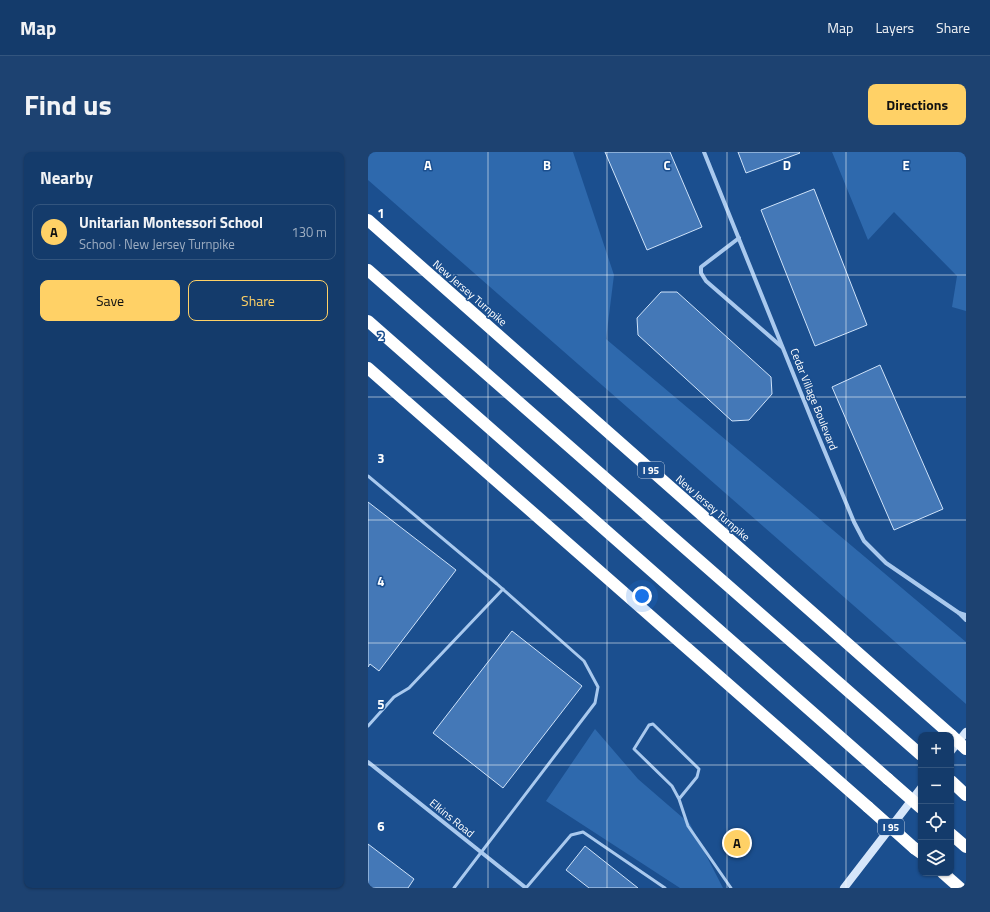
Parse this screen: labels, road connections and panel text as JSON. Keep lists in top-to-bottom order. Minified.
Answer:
{"streets":{"highway":["New Jersey Turnpike","I 95"],"street":["Cedar Village Boulevard","Elkins Road"]},"page":{"header":"Map","nav":["Map","Layers","Share"],"title":"Find us","buttons":["Directions",["Save","Share"]],"heading":"Nearby","list":[{"mark":"A","name":"Unitarian Montessori School","note":"School · New Jersey Turnpike","value":"130 m"}],"map_buttons":["+","−"],"pins":"A"},"grid":{"columns":["A","B","C","D","E"],"rows":["1","2","3","4","5","6"]}}
